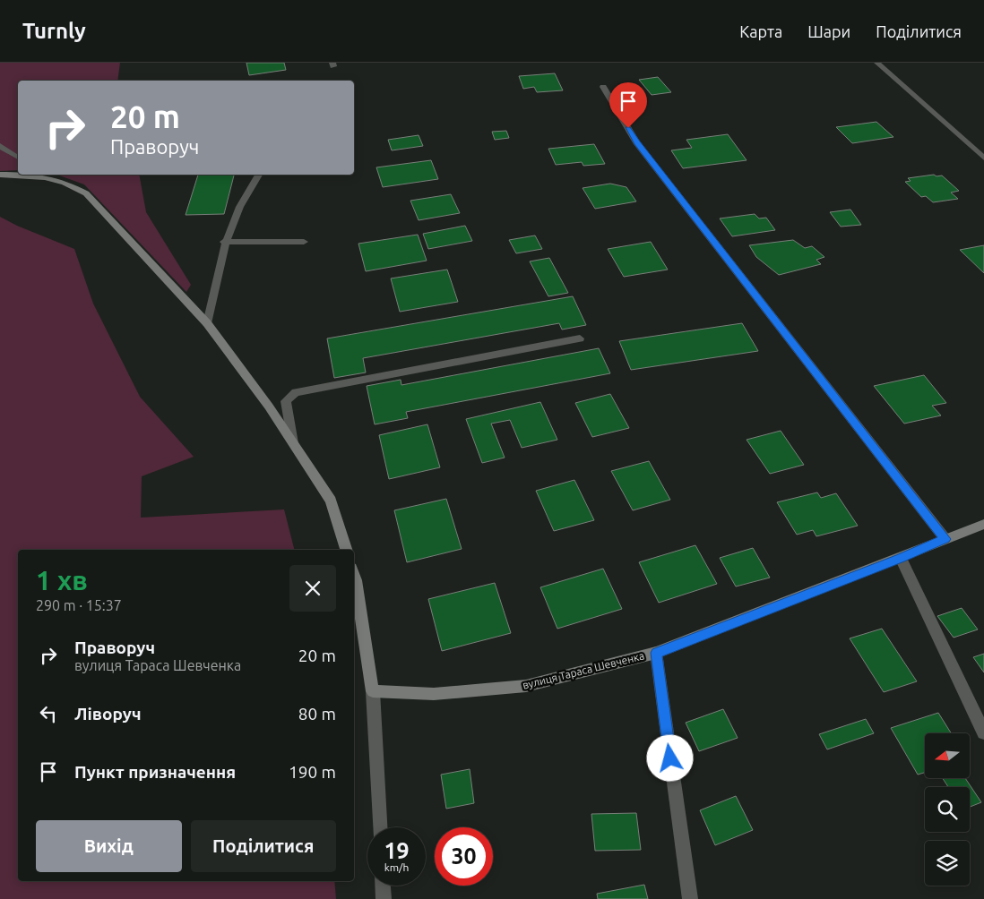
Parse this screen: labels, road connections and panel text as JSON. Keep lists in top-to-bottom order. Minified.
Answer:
{"streets":{"street":["вулиця Тараса Шевченка"]},"north":"left","page":{"header":"Turnly","nav":["Карта","Шари","Поділитися"],"turn":["20 m","Праворуч"],"heading":["1 хв","290 m · 15:37"],"list":[{"name":"Праворуч","note":"вулиця Тараса Шевченка","value":"20 m"},{"name":"Ліворуч","value":"80 m"},{"name":"Пункт призначення","value":"190 m"}],"buttons":["Вихід","Поділитися"],"speed":"19 km/h","limit":"30"}}
